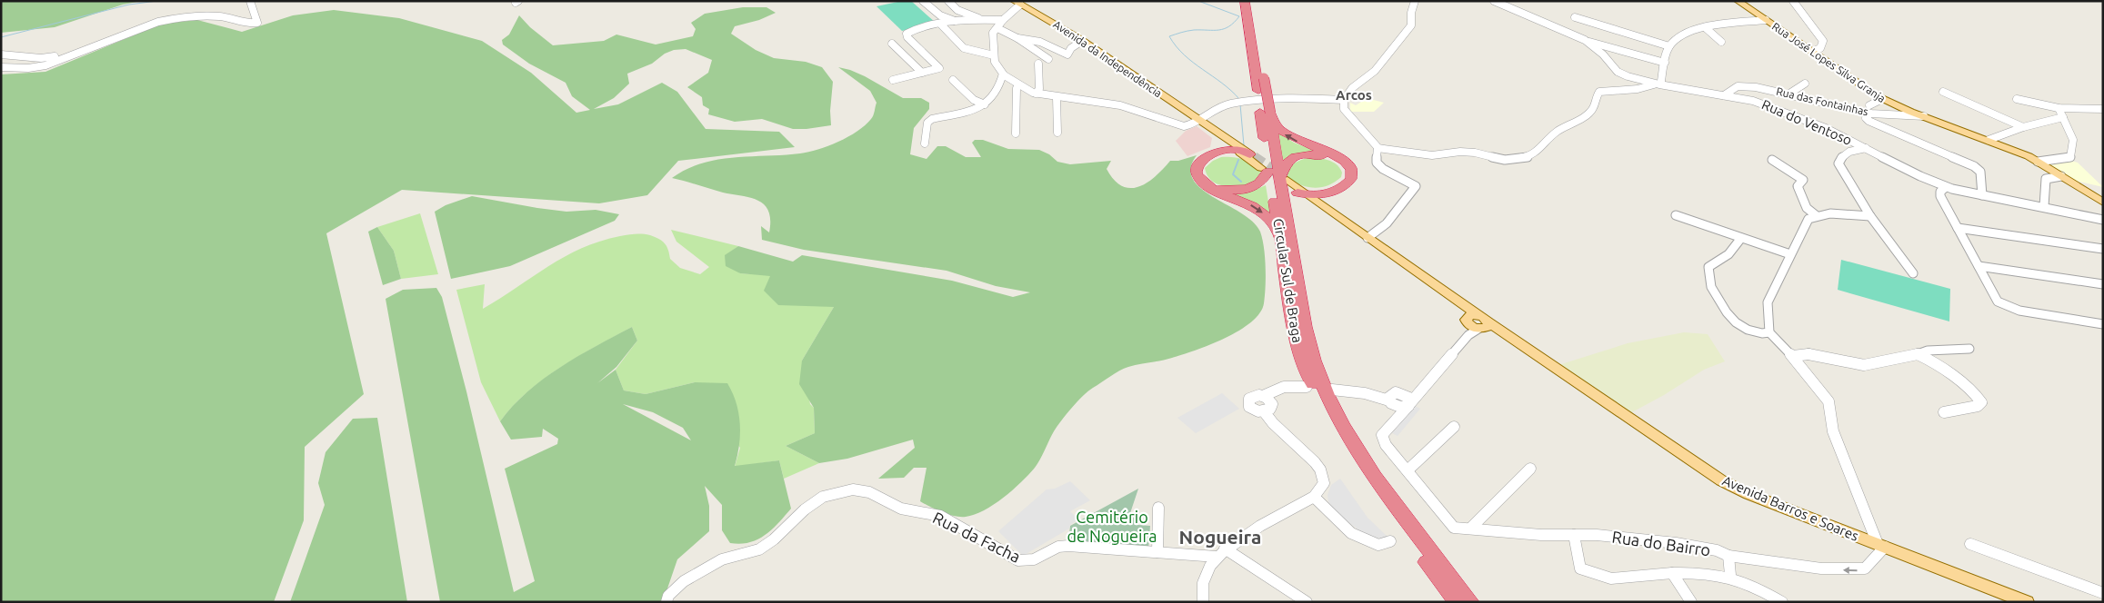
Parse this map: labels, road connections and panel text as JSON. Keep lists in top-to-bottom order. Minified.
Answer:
{"streets":{"highway":["Circular Sul de Braga"],"main road":["Avenida da Independência","Rua José Lopes Silva Granja","Avenida Barros e Soares"],"street":["Rua das Fontainhas","Rua do Ventoso","Rua da Facha","Rua do Bairro"]},"crossings":[["Avenida da Independência","Circular Sul de Braga"],["Rua José Lopes Silva Granja","Rua das Fontainhas"],["Rua das Fontainhas","Rua do Ventoso"],["Avenida Barros e Soares","Rua do Bairro"]],"districts":["Arcos","Nogueira"],"parks":["Cemitério de Nogueira"]}
